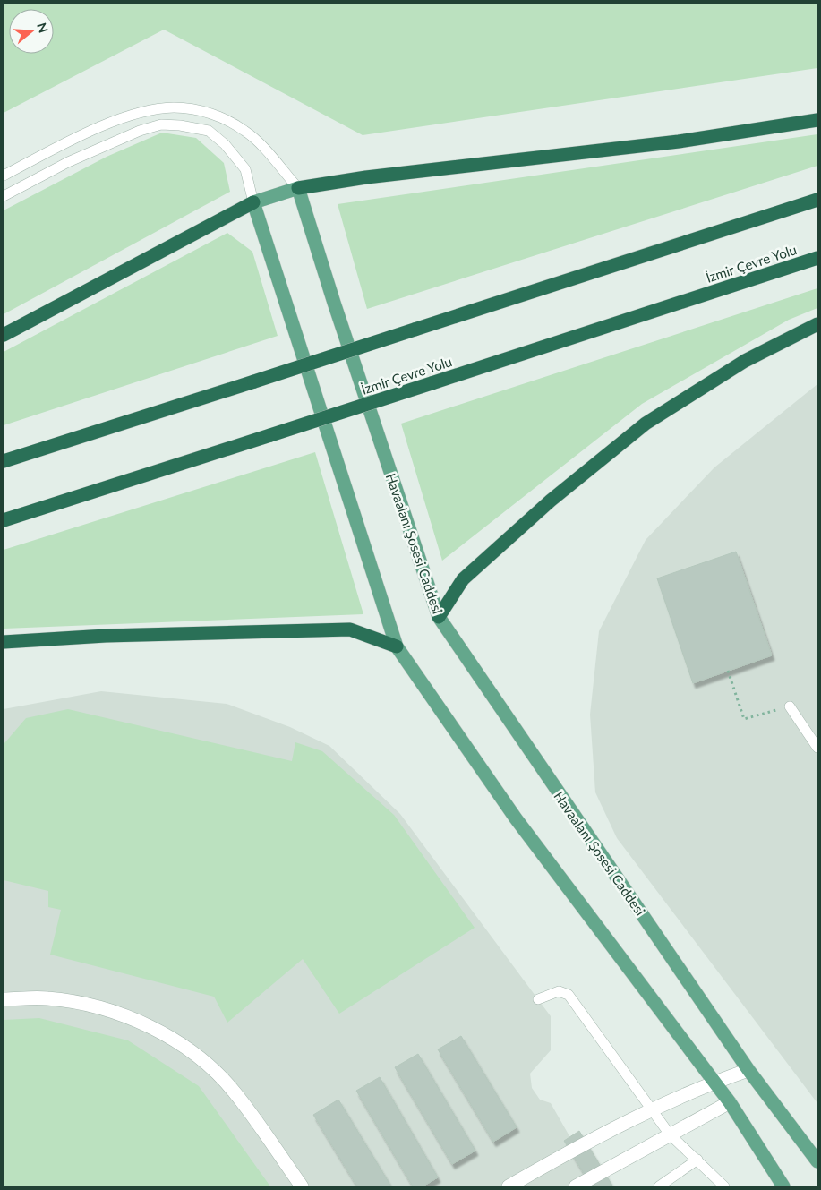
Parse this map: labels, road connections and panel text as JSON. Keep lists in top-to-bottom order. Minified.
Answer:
{"streets":{"highway":["İzmir Çevre Yolu"],"main road":["Havaalanı Şosesi Caddesi"]},"north":"right"}
